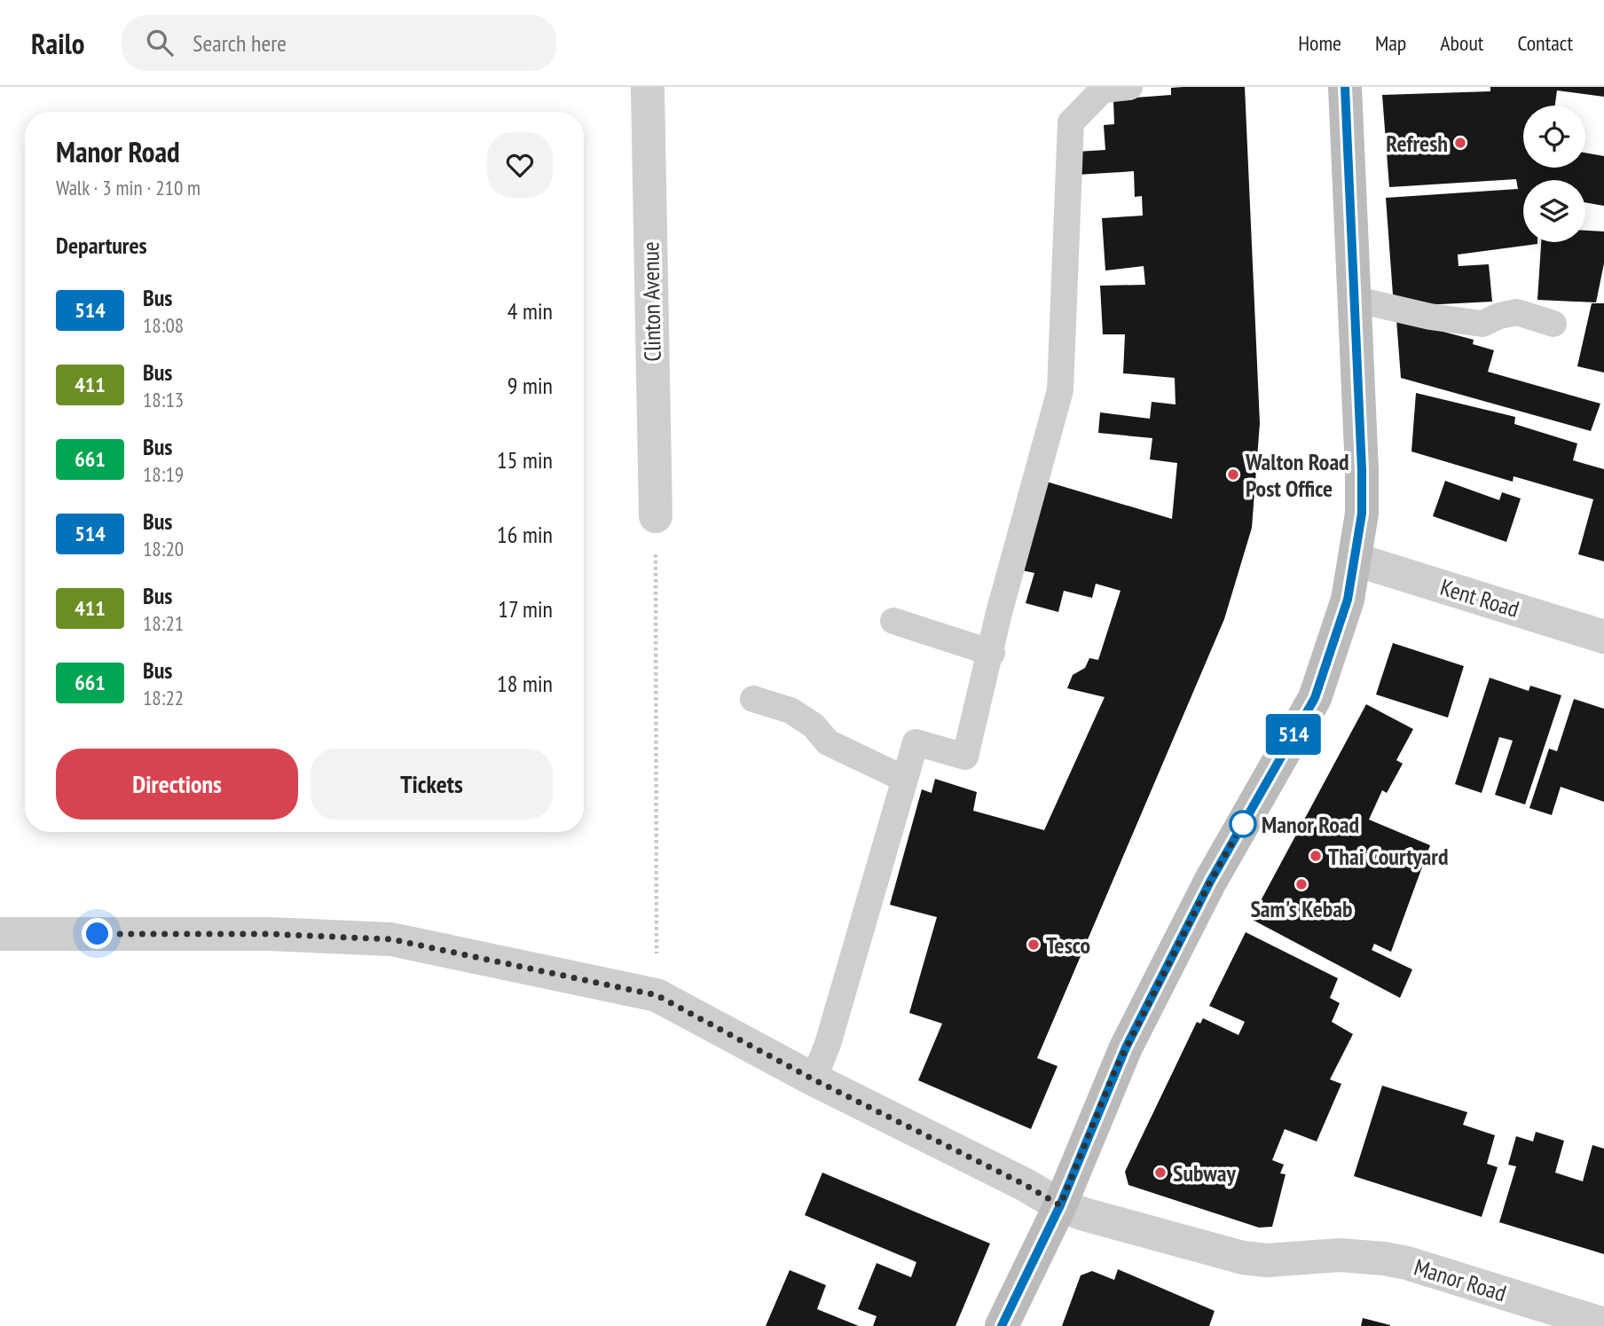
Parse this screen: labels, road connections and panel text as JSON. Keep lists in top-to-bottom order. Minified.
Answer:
{"streets":{"street":["Clinton Avenue","Kent Road","Manor Road"]},"places":["Refresh","Walton Road Post Office","Manor Road","Thai Courtyard","Sam's Kebab","Tesco","Subway"],"lines":["bus line 514"],"page":{"header":"Railo","search":"Search here","nav":["Home","Map","About","Contact"],"on_map":"514","heading":[["Manor Road","Walk · 3 min · 210 m"],"Departures"],"list":[{"mark":"514","name":"Bus","note":"18:08","value":"4 min"},{"mark":"411","name":"Bus","note":"18:13","value":"9 min"},{"mark":"661","name":"Bus","note":"18:19","value":"15 min"},{"mark":"514","name":"Bus","note":"18:20","value":"16 min"},{"mark":"411","name":"Bus","note":"18:21","value":"17 min"},{"mark":"661","name":"Bus","note":"18:22","value":"18 min"}],"buttons":["Directions","Tickets"]}}
